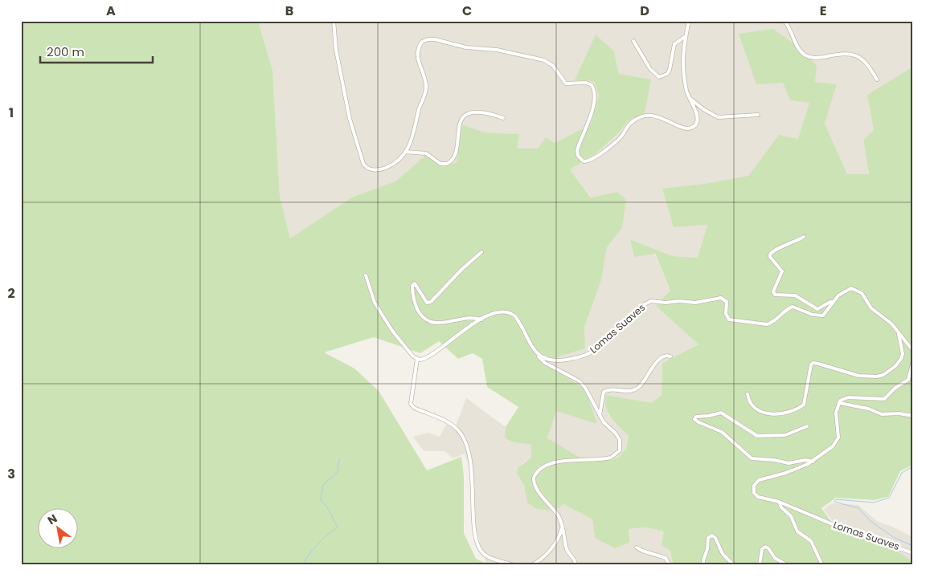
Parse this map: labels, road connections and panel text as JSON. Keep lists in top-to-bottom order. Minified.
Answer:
{"streets":{"street":["Lomas Suaves"]},"scale_bar":"200 m","north":"top left","grid":{"columns":["A","B","C","D","E"],"rows":["1","2","3"]}}
